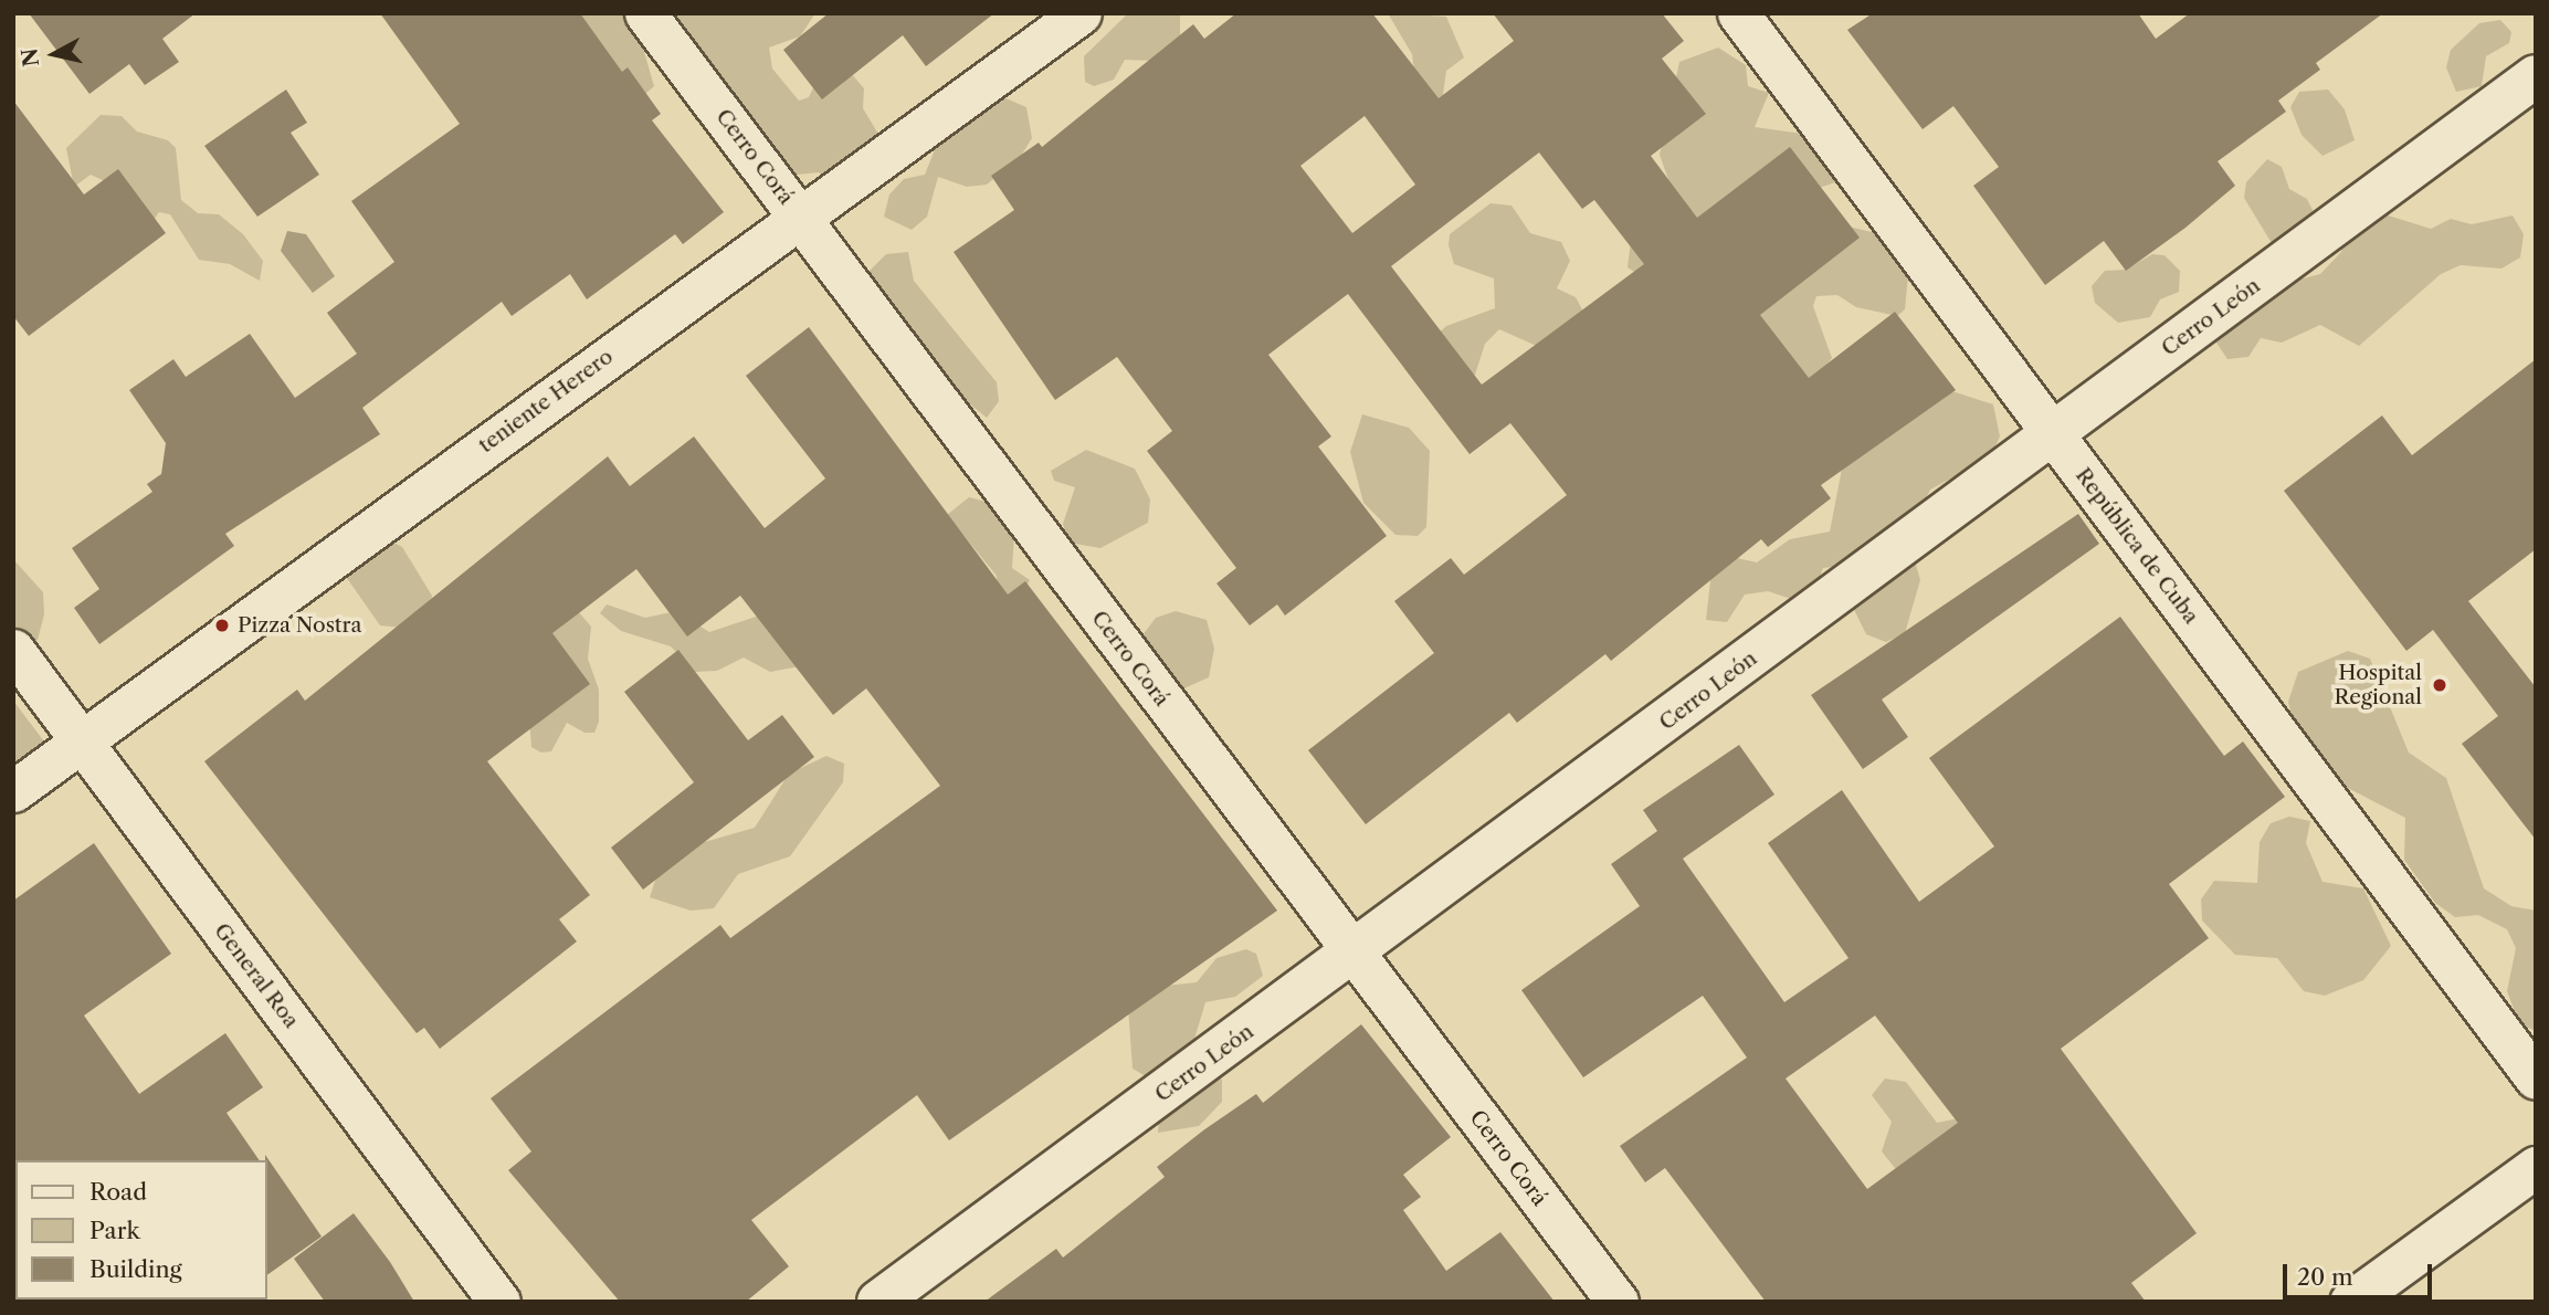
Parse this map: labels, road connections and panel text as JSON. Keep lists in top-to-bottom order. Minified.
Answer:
{"streets":{"street":["Cerro Corá","Cerro León","teniente Herero","República de Cuba","General Roa"]},"crossings":[["Cerro Corá","Cerro León"],["Cerro Corá","teniente Herero"],["Cerro León","República de Cuba"],["teniente Herero","General Roa"]],"places":["Pizza Nostra","Hospital Regional"],"legend":["Road","Park","Building"],"scale_bar":"20 m","north":"left"}
